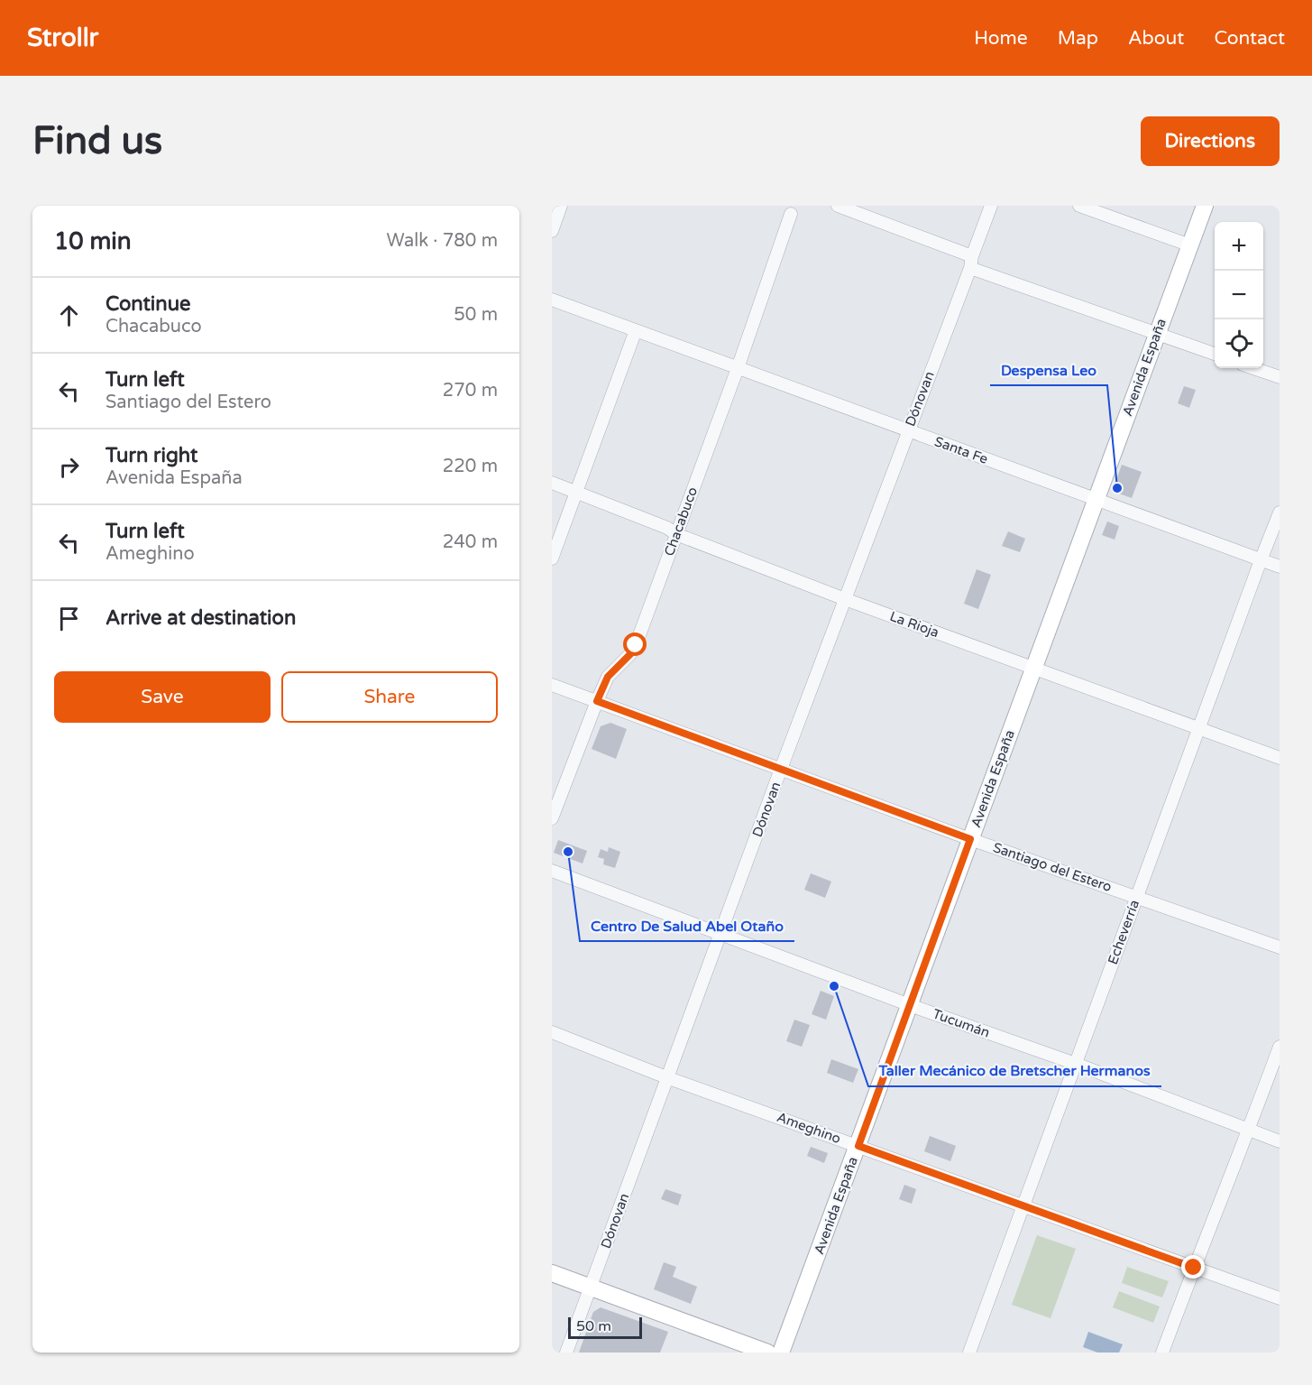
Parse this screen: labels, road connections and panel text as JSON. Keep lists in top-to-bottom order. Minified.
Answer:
{"streets":{"street":["Avenida España","Dónovan","Santa Fe","Chacabuco","La Rioja","Santiago del Estero","Echeverría","Tucumán","Ameghino"]},"crossings":[["Avenida España","Santa Fe"],["Avenida España","La Rioja"],["Avenida España","Santiago del Estero"],["Avenida España","Tucumán"],["Avenida España","Ameghino"],["Dónovan","Santa Fe"],["Dónovan","La Rioja"],["Dónovan","Santiago del Estero"],["Dónovan","Tucumán"],["Dónovan","Ameghino"],["Santa Fe","Chacabuco"],["Santa Fe","Echeverría"],["Chacabuco","La Rioja"],["Chacabuco","Santiago del Estero"],["La Rioja","Echeverría"],["Santiago del Estero","Echeverría"],["Echeverría","Tucumán"],["Echeverría","Ameghino"]],"places":["Despensa Leo","Centro De Salud Abel Otaño","Taller Mecánico de Bretscher Hermanos"],"scale_bar":"50 m","page":{"header":"Strollr","nav":["Home","Map","About","Contact"],"buttons":["Directions",["Save","Share"]],"title":"Find us","heading":["10 min","Walk · 780 m"],"map_buttons":["+","−"],"list":[["Continue","Chacabuco","50 m"],["Turn left","Santiago del Estero","270 m"],["Turn right","Avenida España","220 m"],["Turn left","Ameghino","240 m"],"Arrive at destination"],"scale":"50 m"}}
